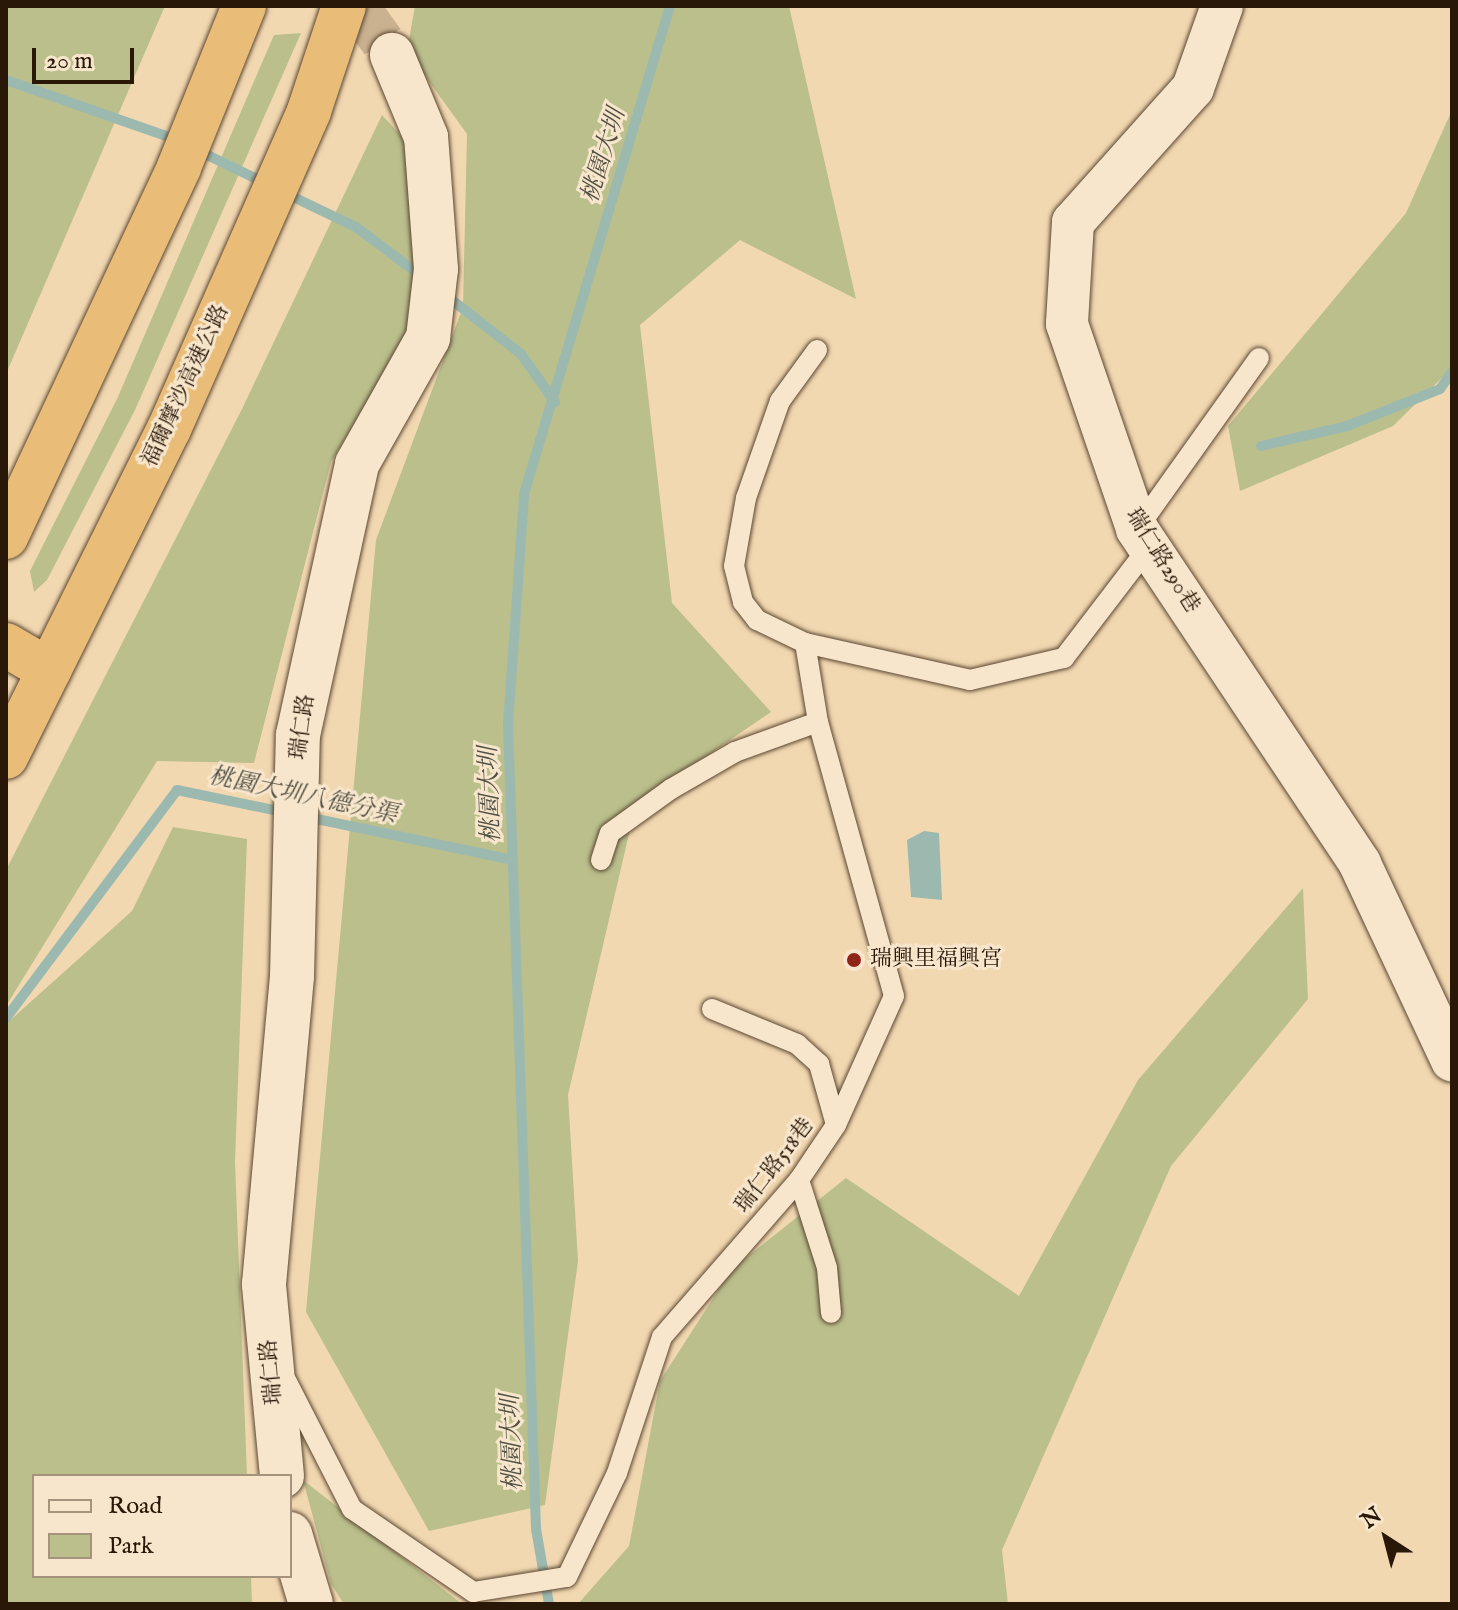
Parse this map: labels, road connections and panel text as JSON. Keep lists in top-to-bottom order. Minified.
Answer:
{"streets":{"highway":["福爾摩沙高速公路"],"street":["瑞仁路290巷","瑞仁路"],"lane":["瑞仁路518巷"]},"crossings":[["瑞仁路","瑞仁路518巷"]],"water":["桃園大圳","桃園大圳八德分渠"],"places":["瑞興里福興宮"],"legend":["Road","Park"],"scale_bar":"20 m","north":"top left"}
